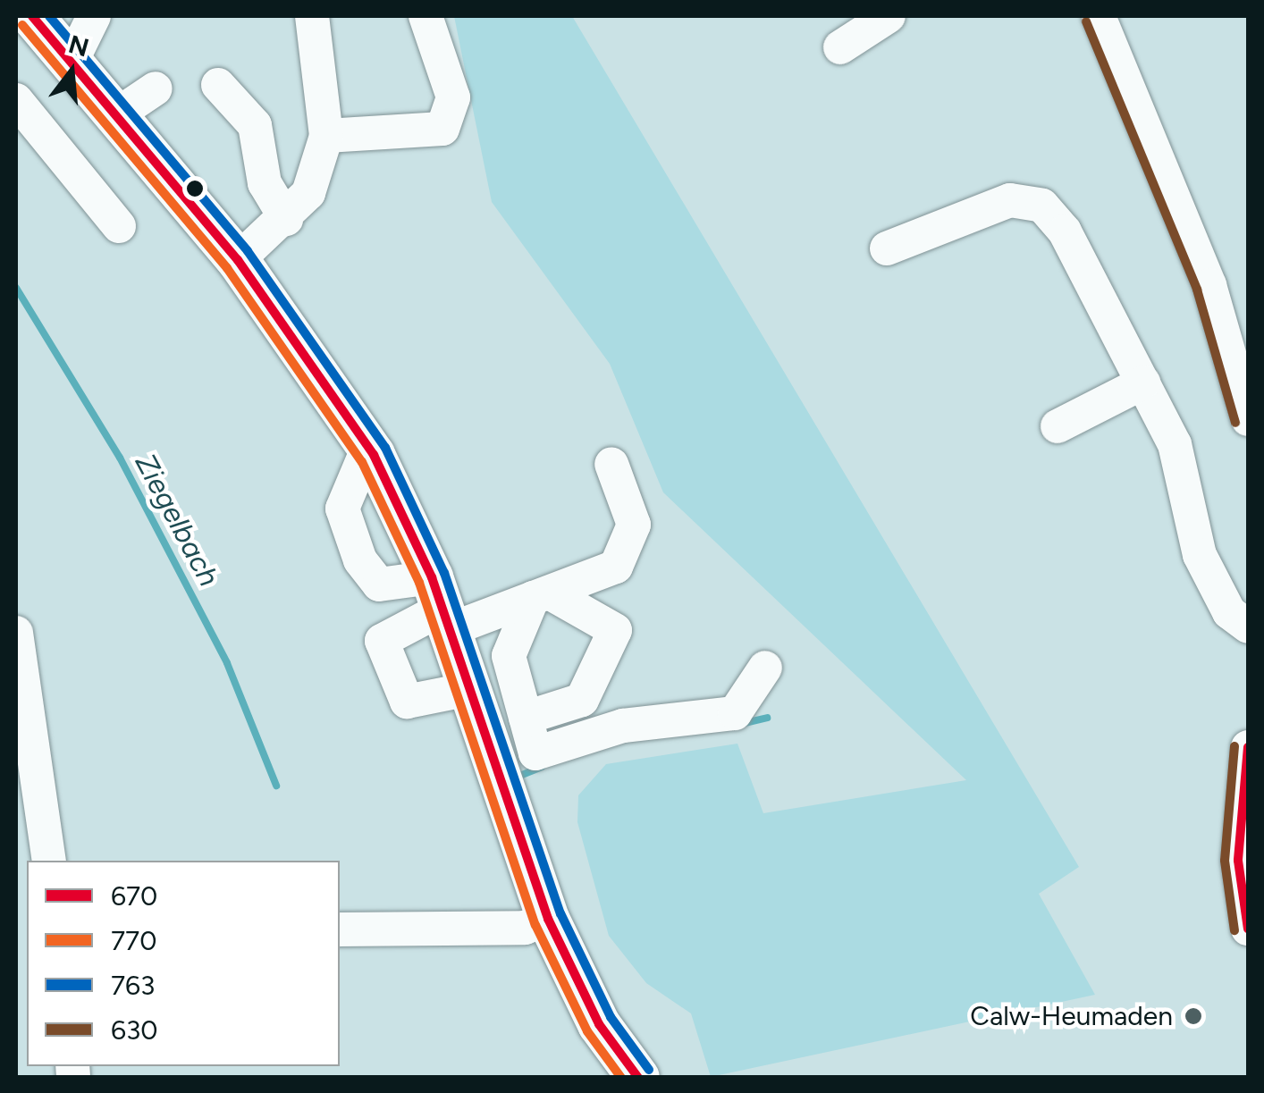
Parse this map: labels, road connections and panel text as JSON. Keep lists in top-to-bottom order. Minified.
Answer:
{"water":["Ziegelbach"],"places":["Calw-Heumaden"],"lines":["transit line 670","transit line 763","transit line 630","transit line 770"],"legend":["670","770","763","630"],"north":"top"}
